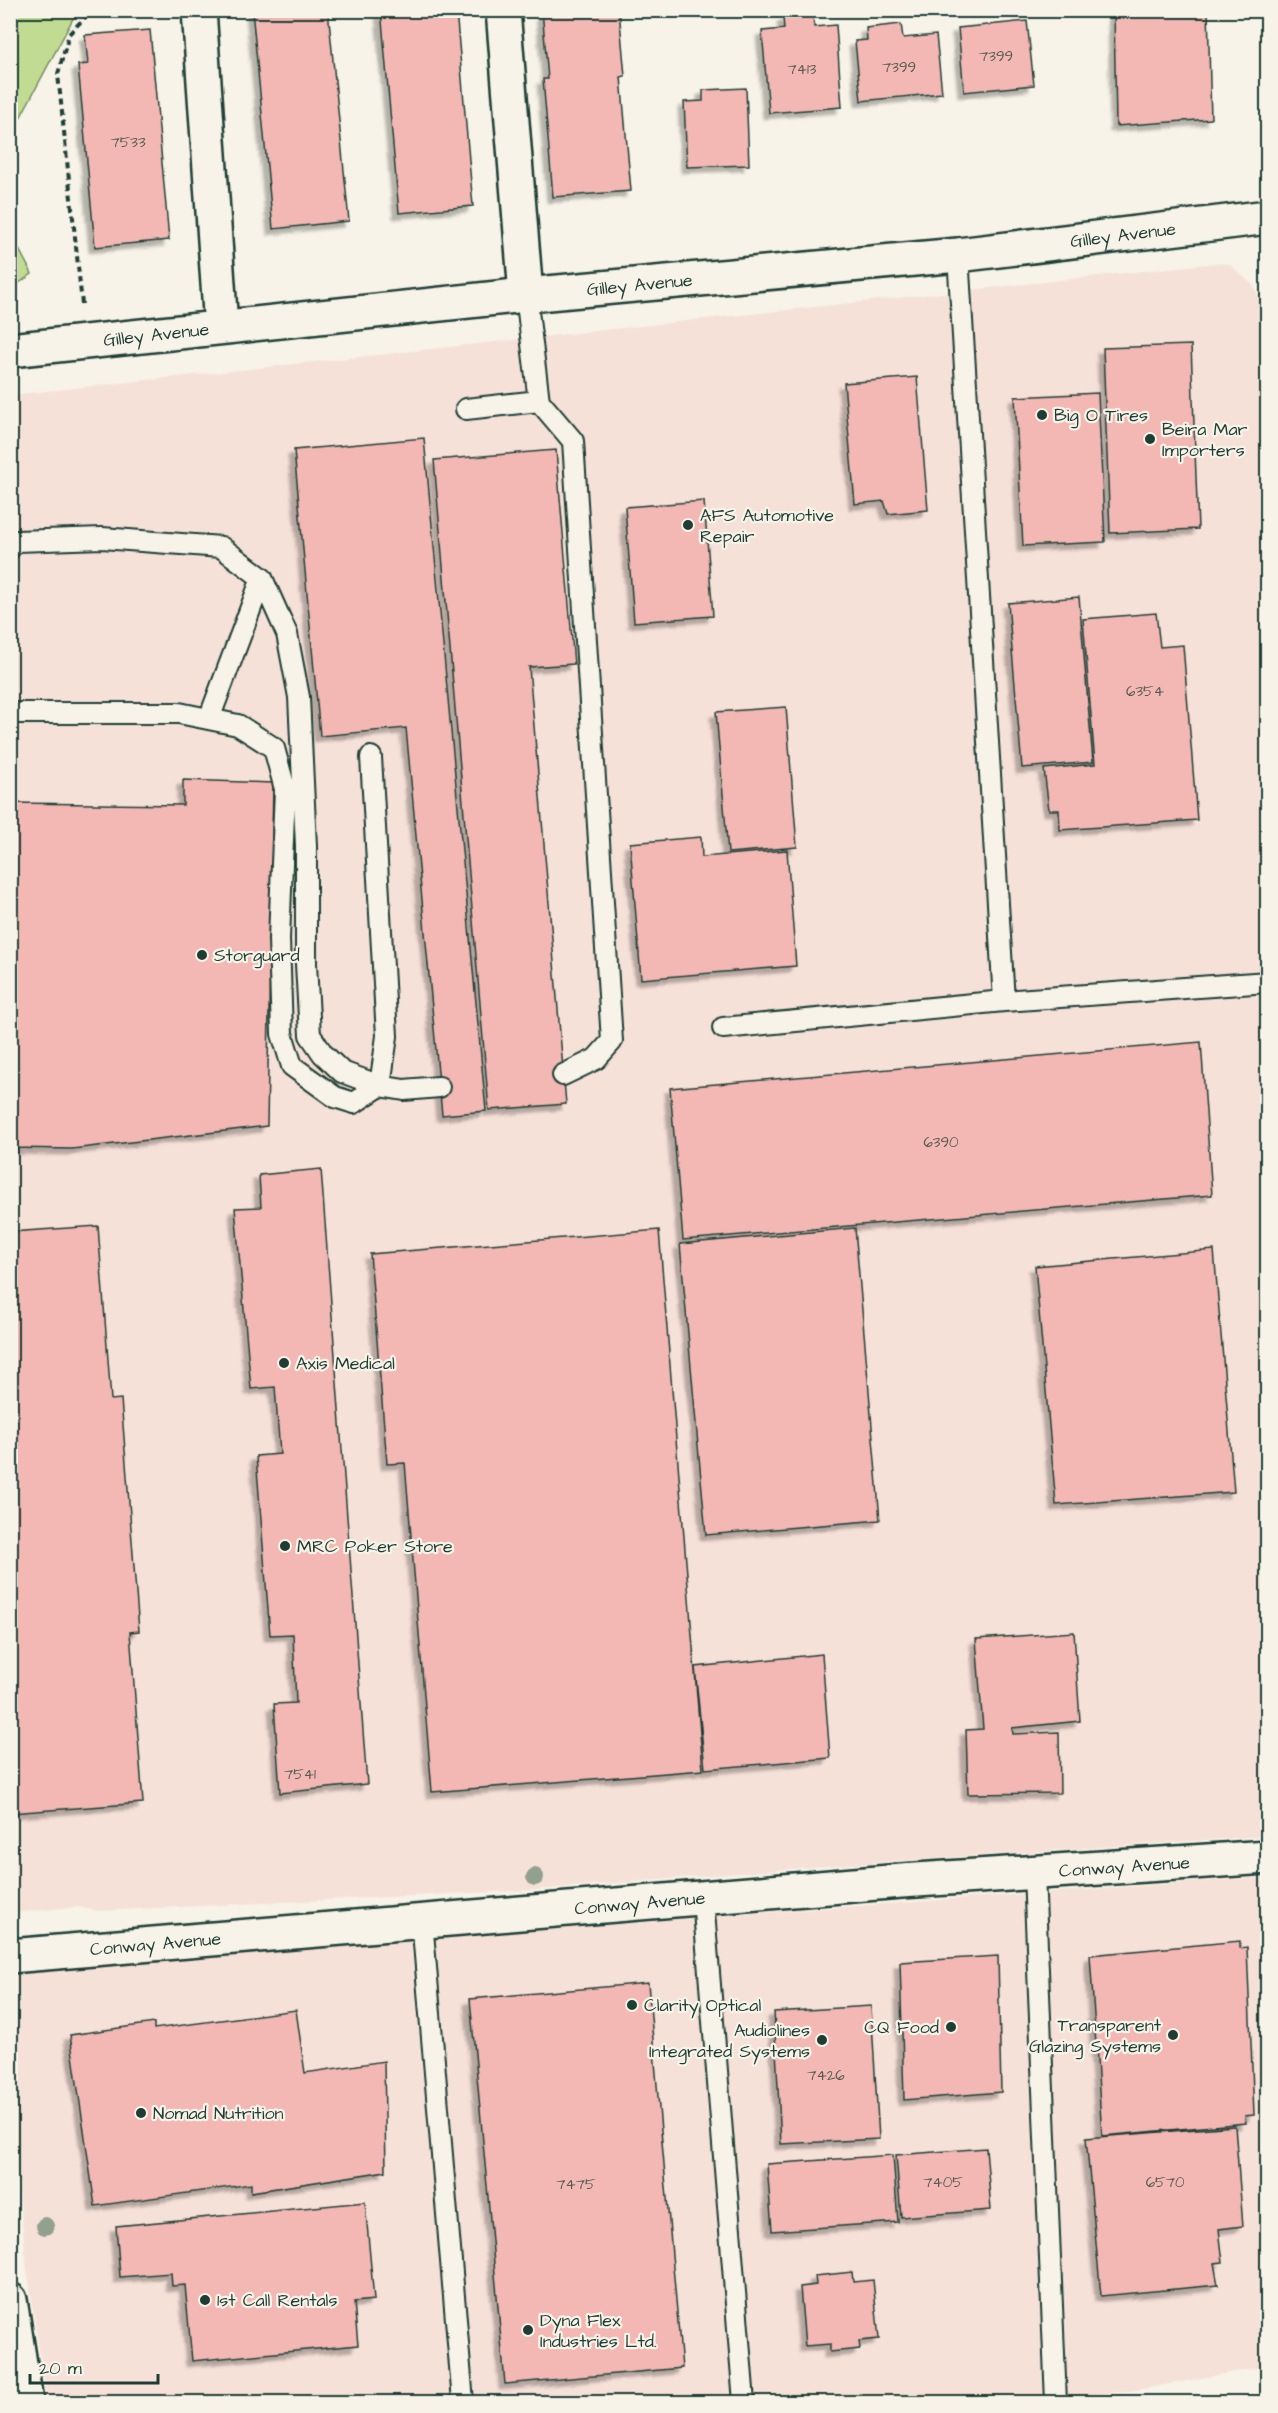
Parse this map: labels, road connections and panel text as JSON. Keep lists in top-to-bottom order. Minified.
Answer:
{"streets":{"street":["Gilley Avenue","Conway Avenue"]},"places":["Big O Tires","Beira Mar Importers","AFS Automotive Repair","Storguard","Axis Medical","MRC Poker Store","Clarity Optical","CQ Food","Transparent Glazing Systems","Audiolines Integrated Systems","Nomad Nutrition","1st Call Rentals","Dyna Flex Industries Ltd."],"house_numbers":["7399","7399","7413","7533","6354","6390","7541","7426","7405","6570","7475"],"scale_bar":"20 m"}
